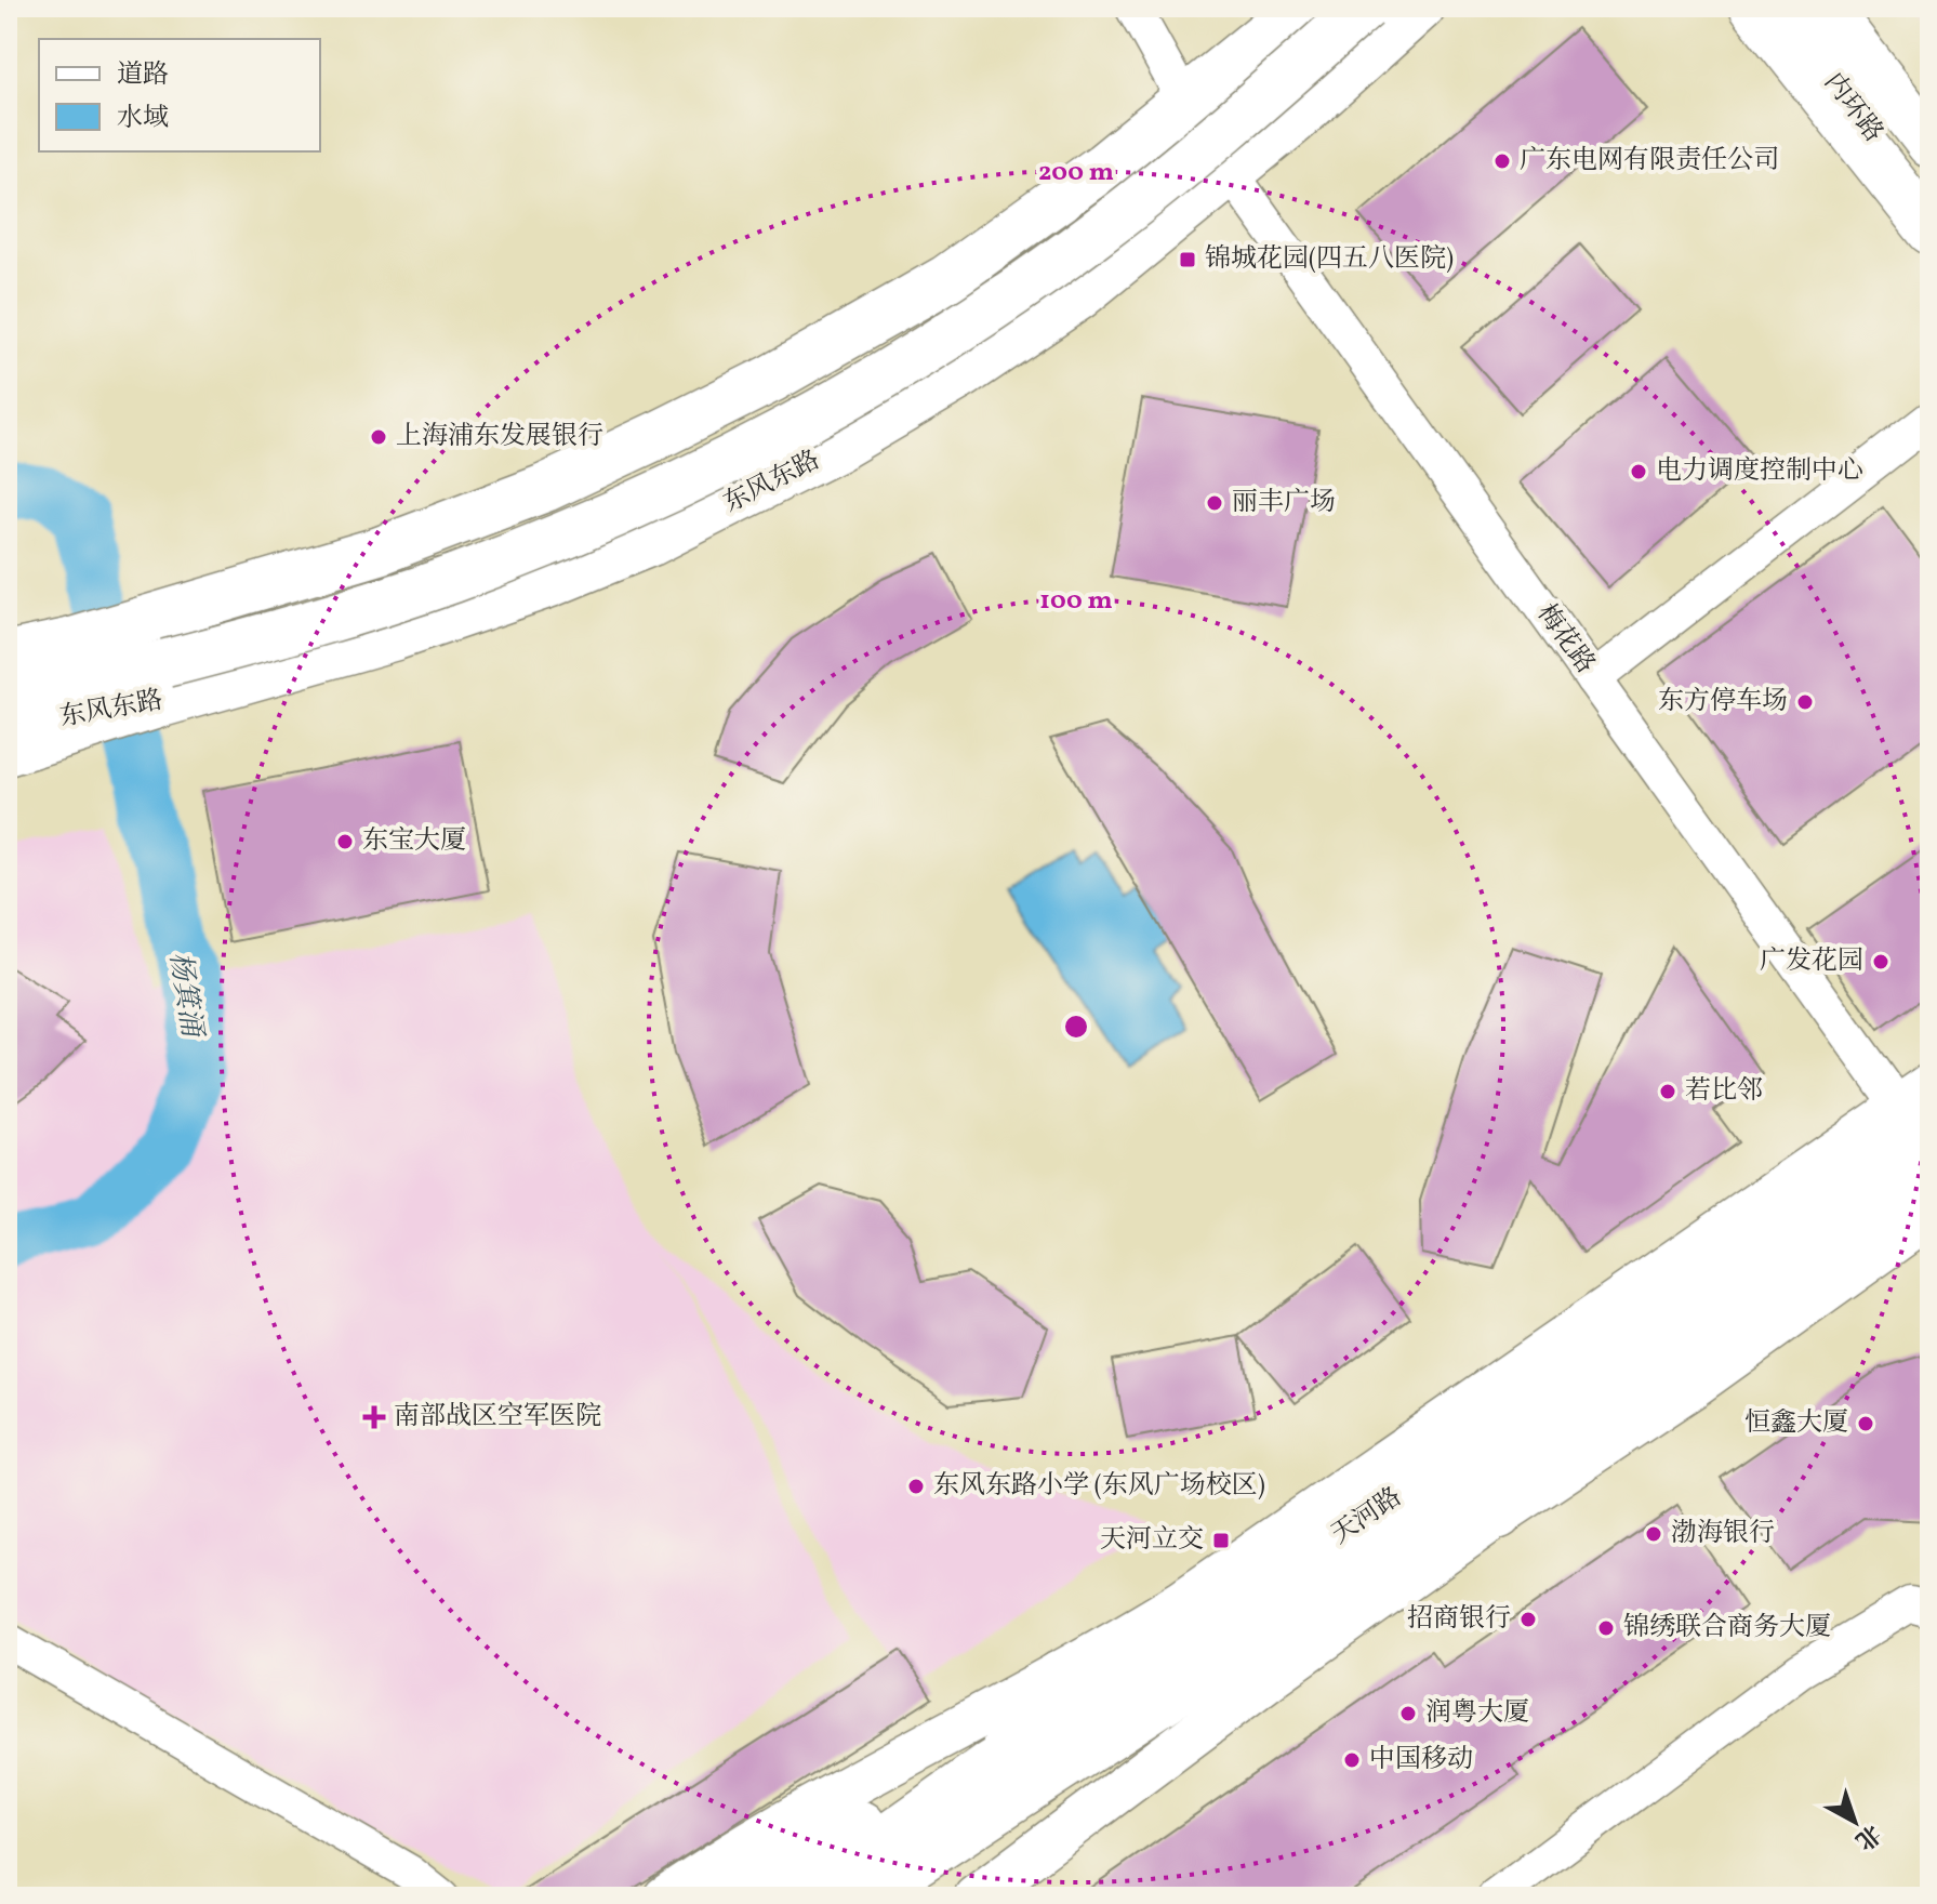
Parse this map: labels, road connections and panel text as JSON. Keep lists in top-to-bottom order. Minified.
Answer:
{"streets":{"highway":["内环路","东风东路","天河路"],"street":["梅花路"]},"crossings":[["东风东路","梅花路"],["梅花路","天河路"]],"water":["杨箕涌"],"places":{"other":["广东电网有限责任公司","上海浦东发展银行","电力调度控制中心","丽丰广场","东方停车场","东宝大厦","广发花园","若比邻","恒鑫大厦","东风东路小学 (东风广场校区)","渤海银行","招商银行","锦绣联合商务大厦","润粤大厦","中国移动"],"transit":["锦城花园(四五八医院)","天河立交"],"health":["南部战区空军医院"]},"legend":["道路","水域"],"north":"bottom right","rings":["200 m","100 m"]}
